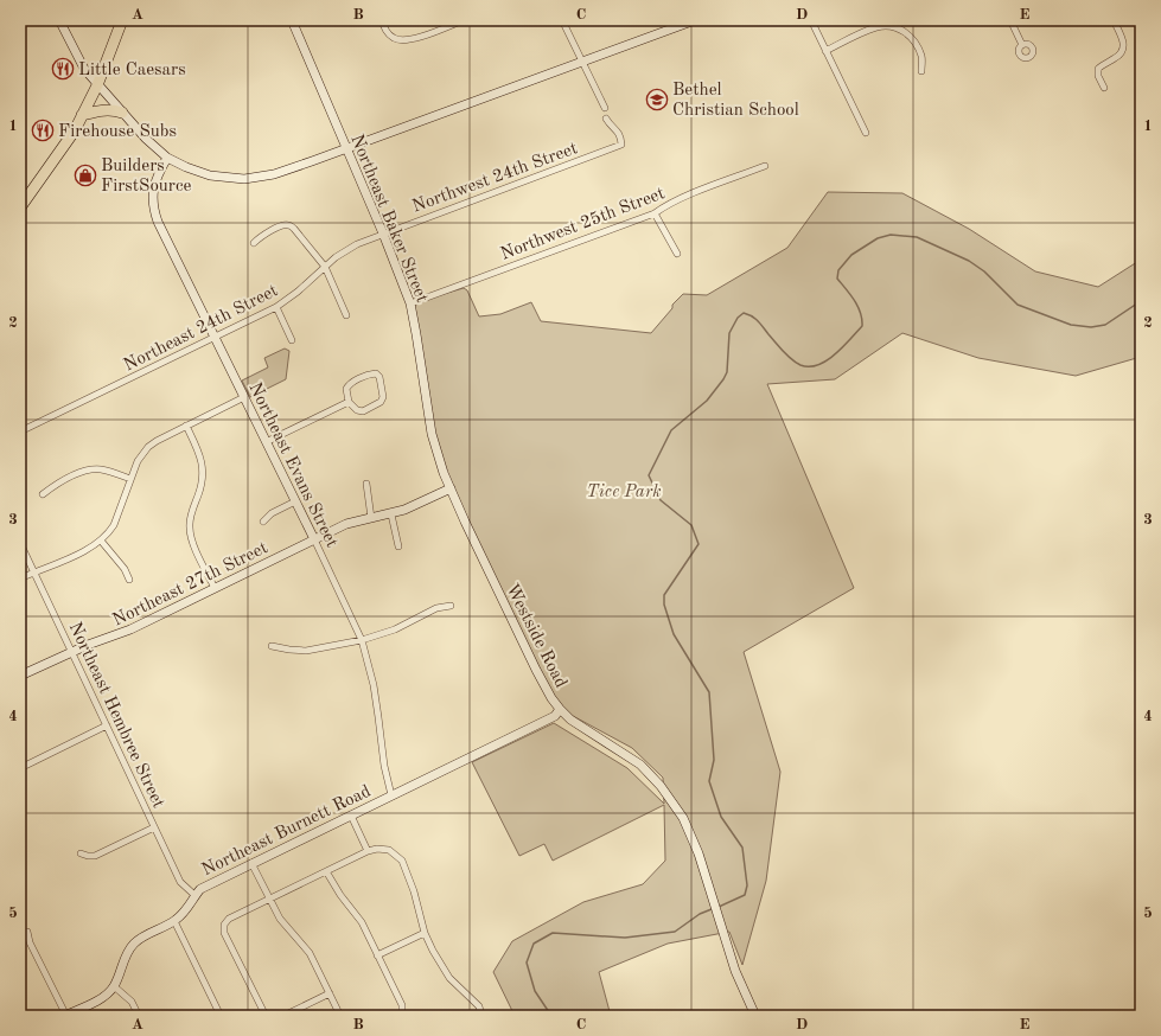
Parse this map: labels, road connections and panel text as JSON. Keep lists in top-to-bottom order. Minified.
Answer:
{"streets":{"main road":["Northeast Baker Street","Northeast Evans Street","Northeast 27th Street","Westside Road","Northeast Burnett Road"],"street":["Northwest 24th Street","Northwest 25th Street","Northeast 24th Street","Northeast Hembree Street"]},"crossings":[["Northwest 24th Street","Northeast Baker Street"],["Northwest 24th Street","Northeast 24th Street"],["Northeast Baker Street","Northwest 25th Street"],["Northeast Baker Street","Northeast 24th Street"],["Northeast Baker Street","Northeast 27th Street"],["Northeast Baker Street","Westside Road"],["Northeast 24th Street","Northeast Evans Street"],["Northeast Evans Street","Northeast 27th Street"],["Northeast Evans Street","Northeast Burnett Road"],["Northeast 27th Street","Westside Road"],["Northeast 27th Street","Northeast Hembree Street"],["Westside Road","Northeast Burnett Road"],["Northeast Hembree Street","Northeast Burnett Road"]],"parks":["Tice Park"],"places":{"restaurant":["Little Caesars","Firehouse Subs"],"school or university":["Bethel Christian School"],"shop":["Builders FirstSource"]},"grid":{"columns":["A","B","C","D","E"],"rows":["1","2","3","4","5"]}}
